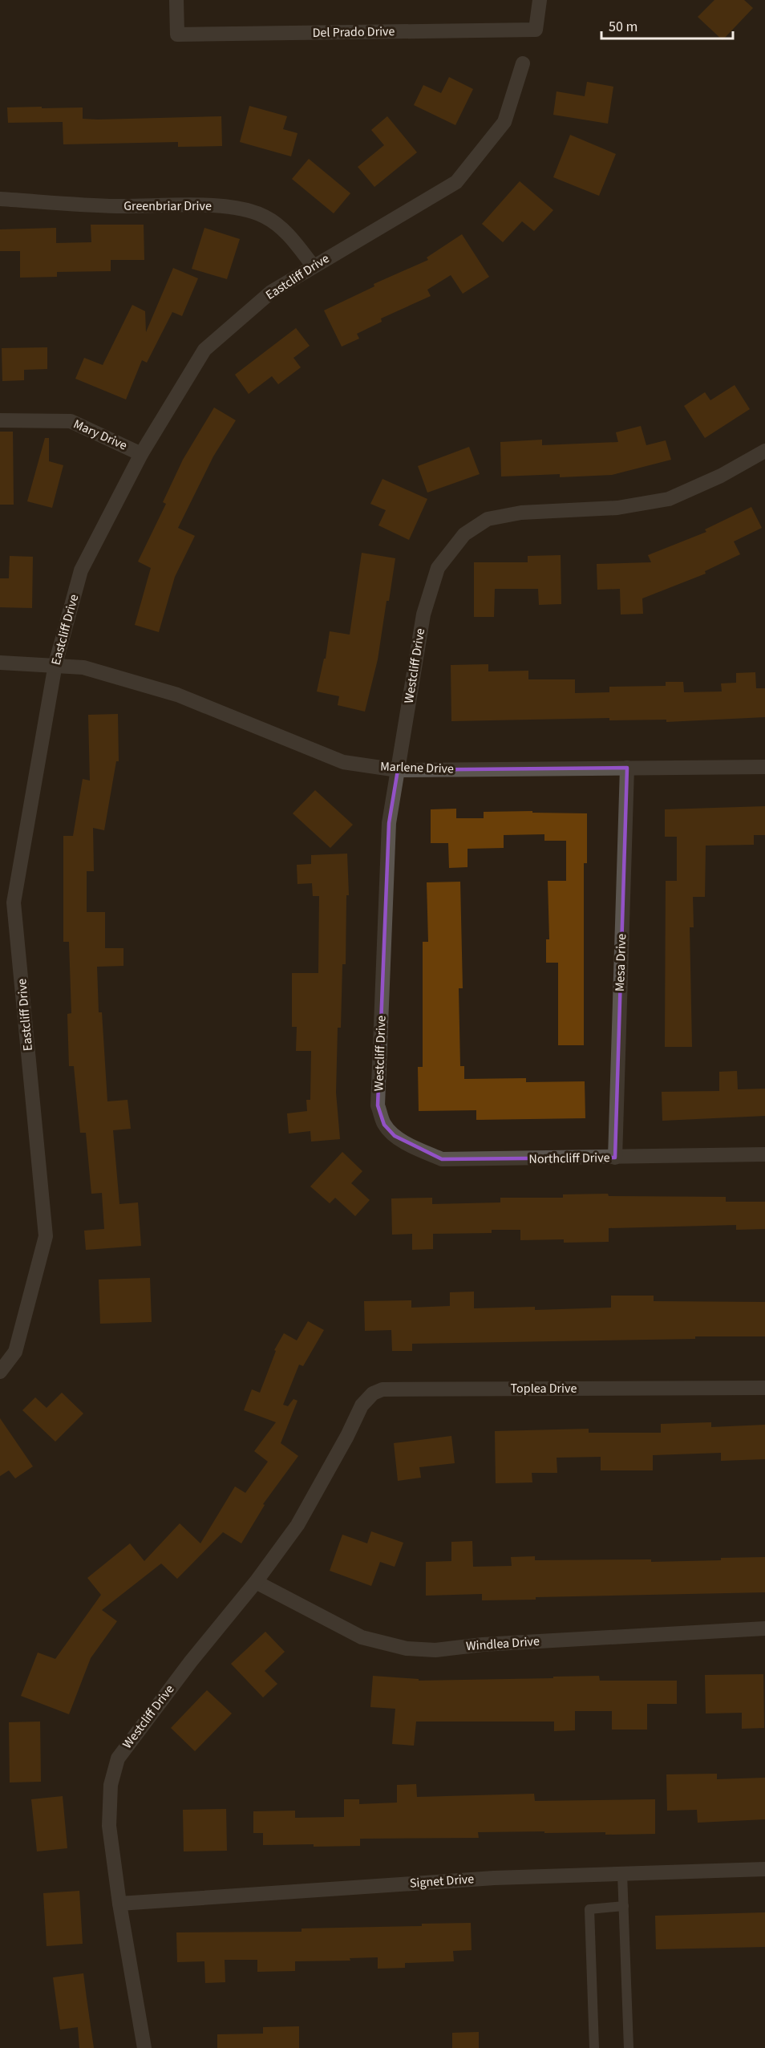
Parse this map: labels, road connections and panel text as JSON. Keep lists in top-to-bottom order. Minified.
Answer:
{"streets":{"street":["Del Prado Drive","Greenbriar Drive","Eastcliff Drive","Mary Drive","Westcliff Drive","Marlene Drive","Mesa Drive","Northcliff Drive","Toplea Drive","Windlea Drive","Signet Drive"]},"crossings":[["Greenbriar Drive","Eastcliff Drive"],["Eastcliff Drive","Mary Drive"],["Eastcliff Drive","Marlene Drive"],["Westcliff Drive","Marlene Drive"],["Westcliff Drive","Northcliff Drive"],["Westcliff Drive","Toplea Drive"],["Westcliff Drive","Windlea Drive"],["Westcliff Drive","Signet Drive"],["Marlene Drive","Mesa Drive"],["Mesa Drive","Northcliff Drive"]],"scale_bar":"50 m"}
